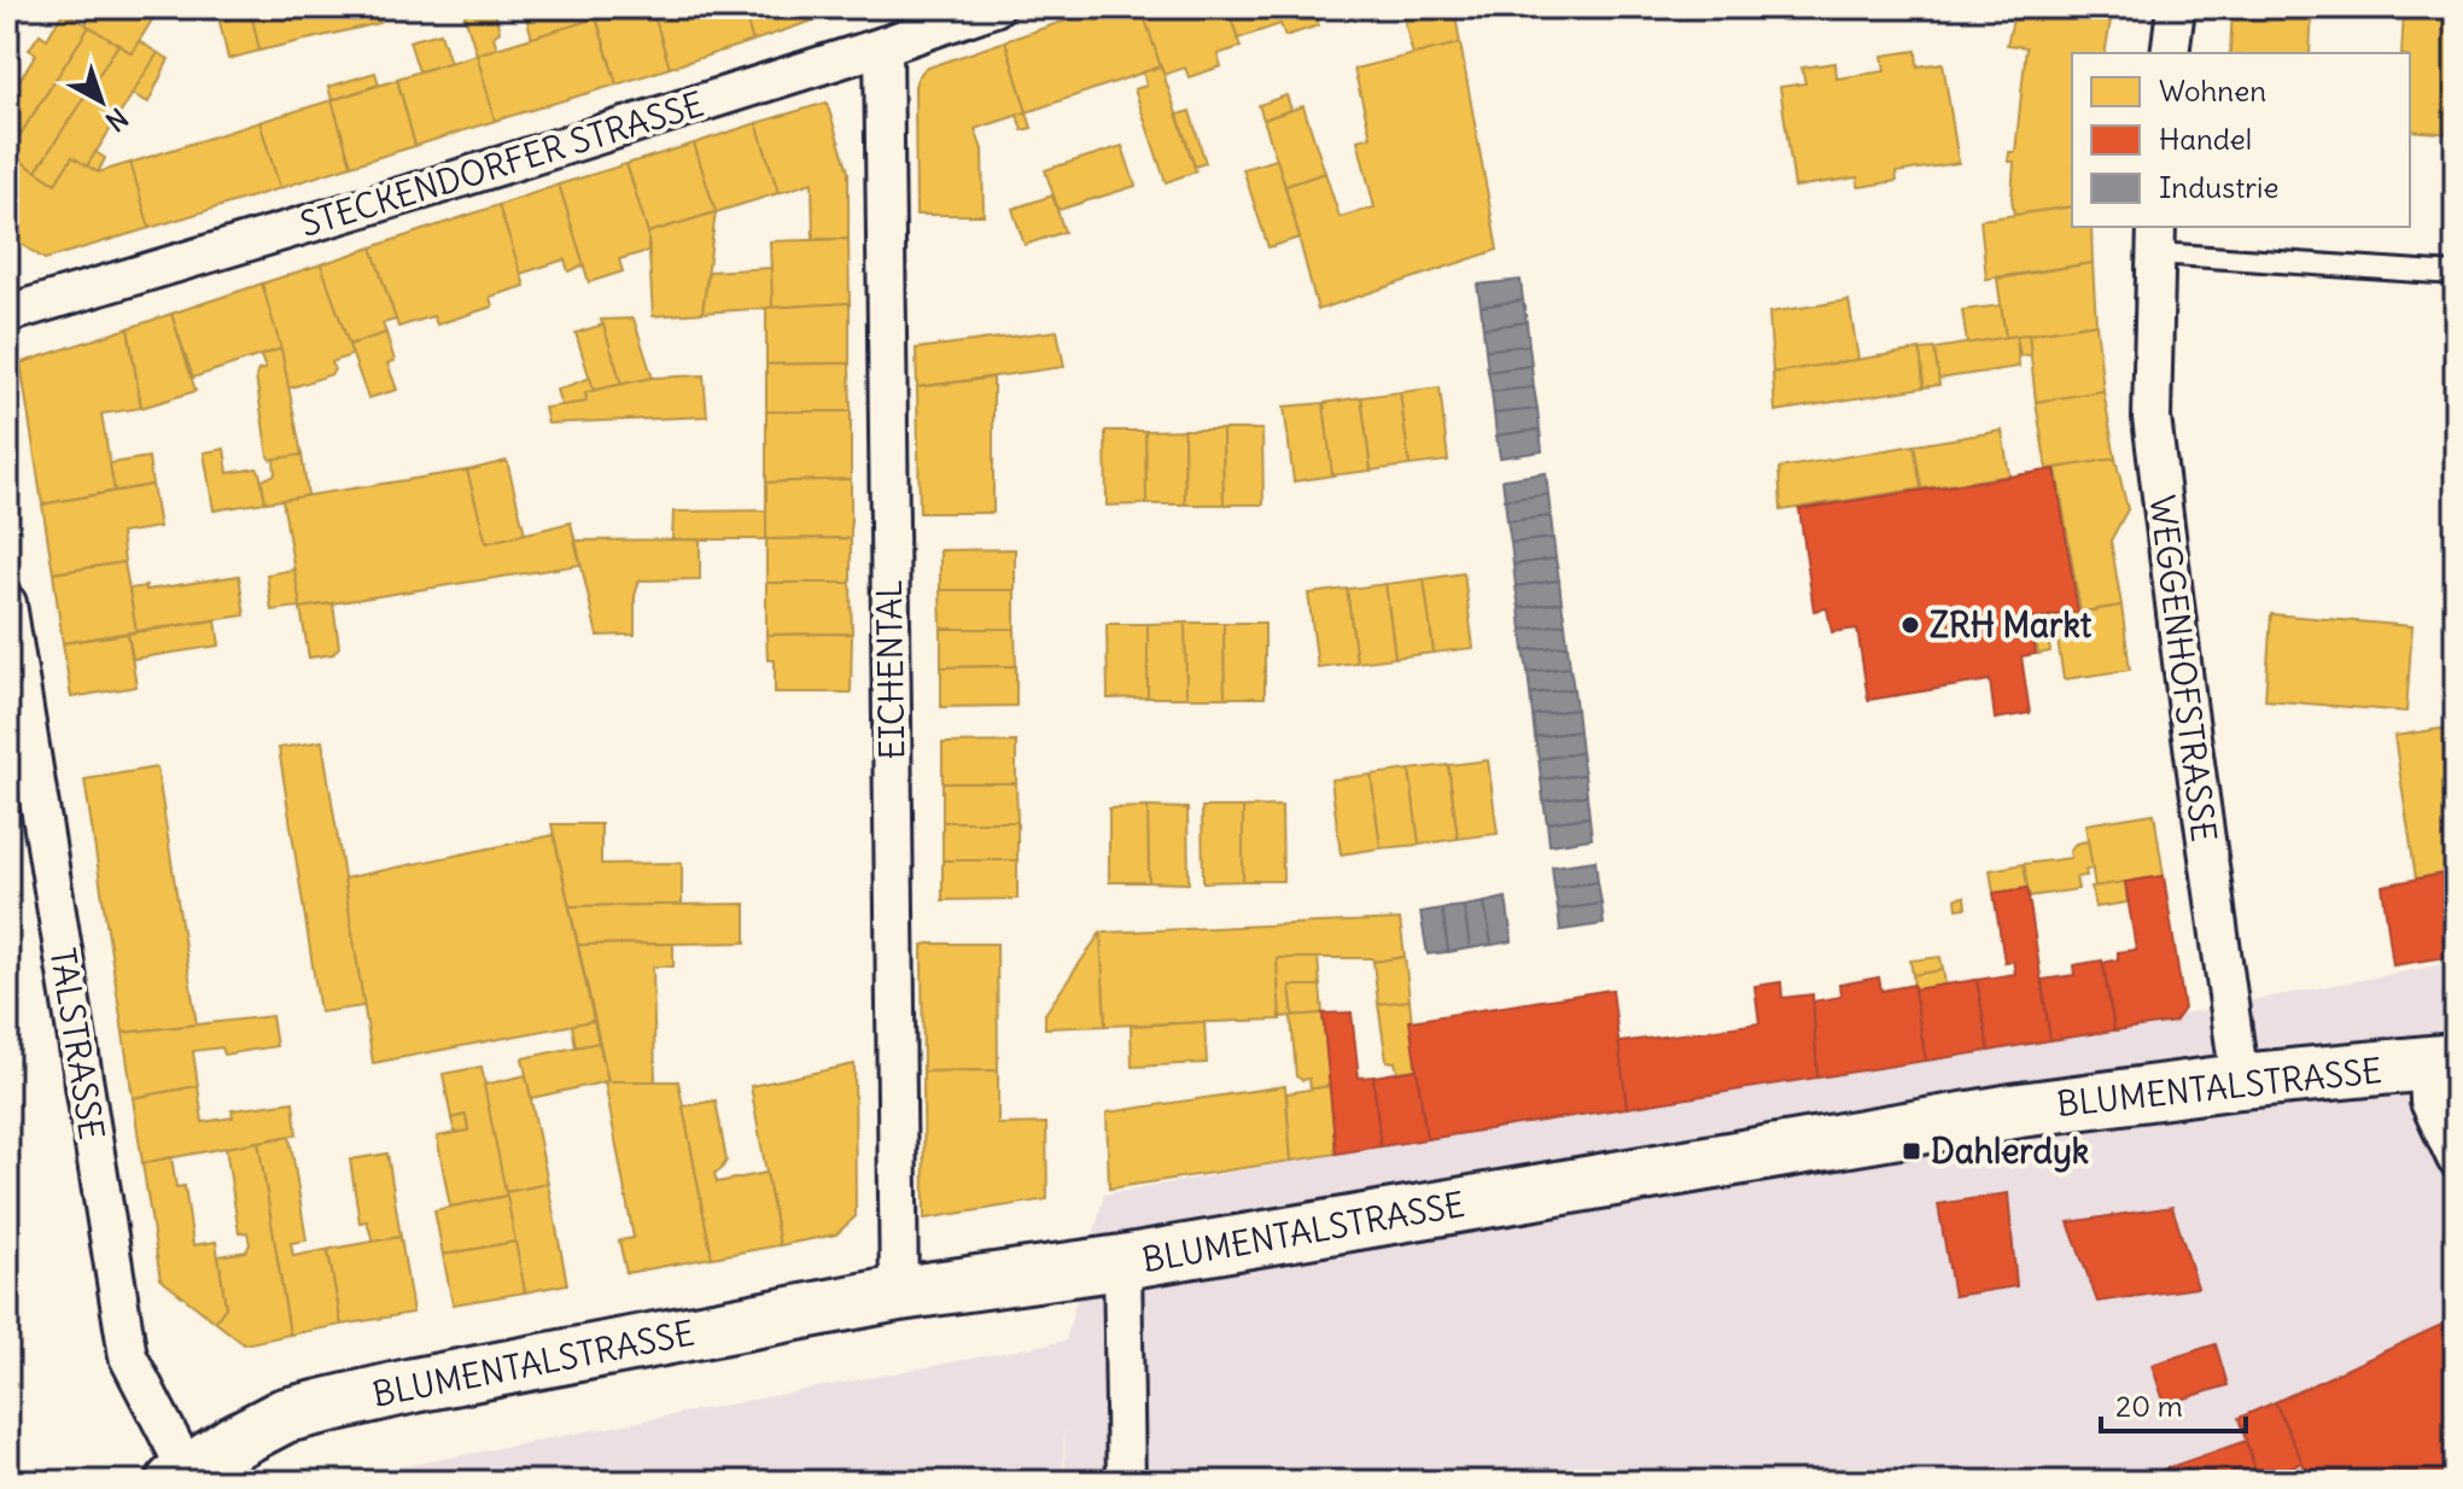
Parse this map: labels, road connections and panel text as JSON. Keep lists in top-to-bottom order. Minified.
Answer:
{"streets":{"main road":["BLUMENTALSTRASSE"],"street":["STECKENDORFER STRASSE","WEGGENHOFSTRASSE","EICHENTAL","TALSTRASSE"]},"crossings":[["STECKENDORFER STRASSE","EICHENTAL"],["WEGGENHOFSTRASSE","BLUMENTALSTRASSE"],["EICHENTAL","BLUMENTALSTRASSE"],["TALSTRASSE","BLUMENTALSTRASSE"]],"places":{"other":["ZRH Markt"],"transit":["Dahlerdyk"]},"legend":["Wohnen","Handel","Industrie"],"scale_bar":"20 m","north":"bottom right"}
